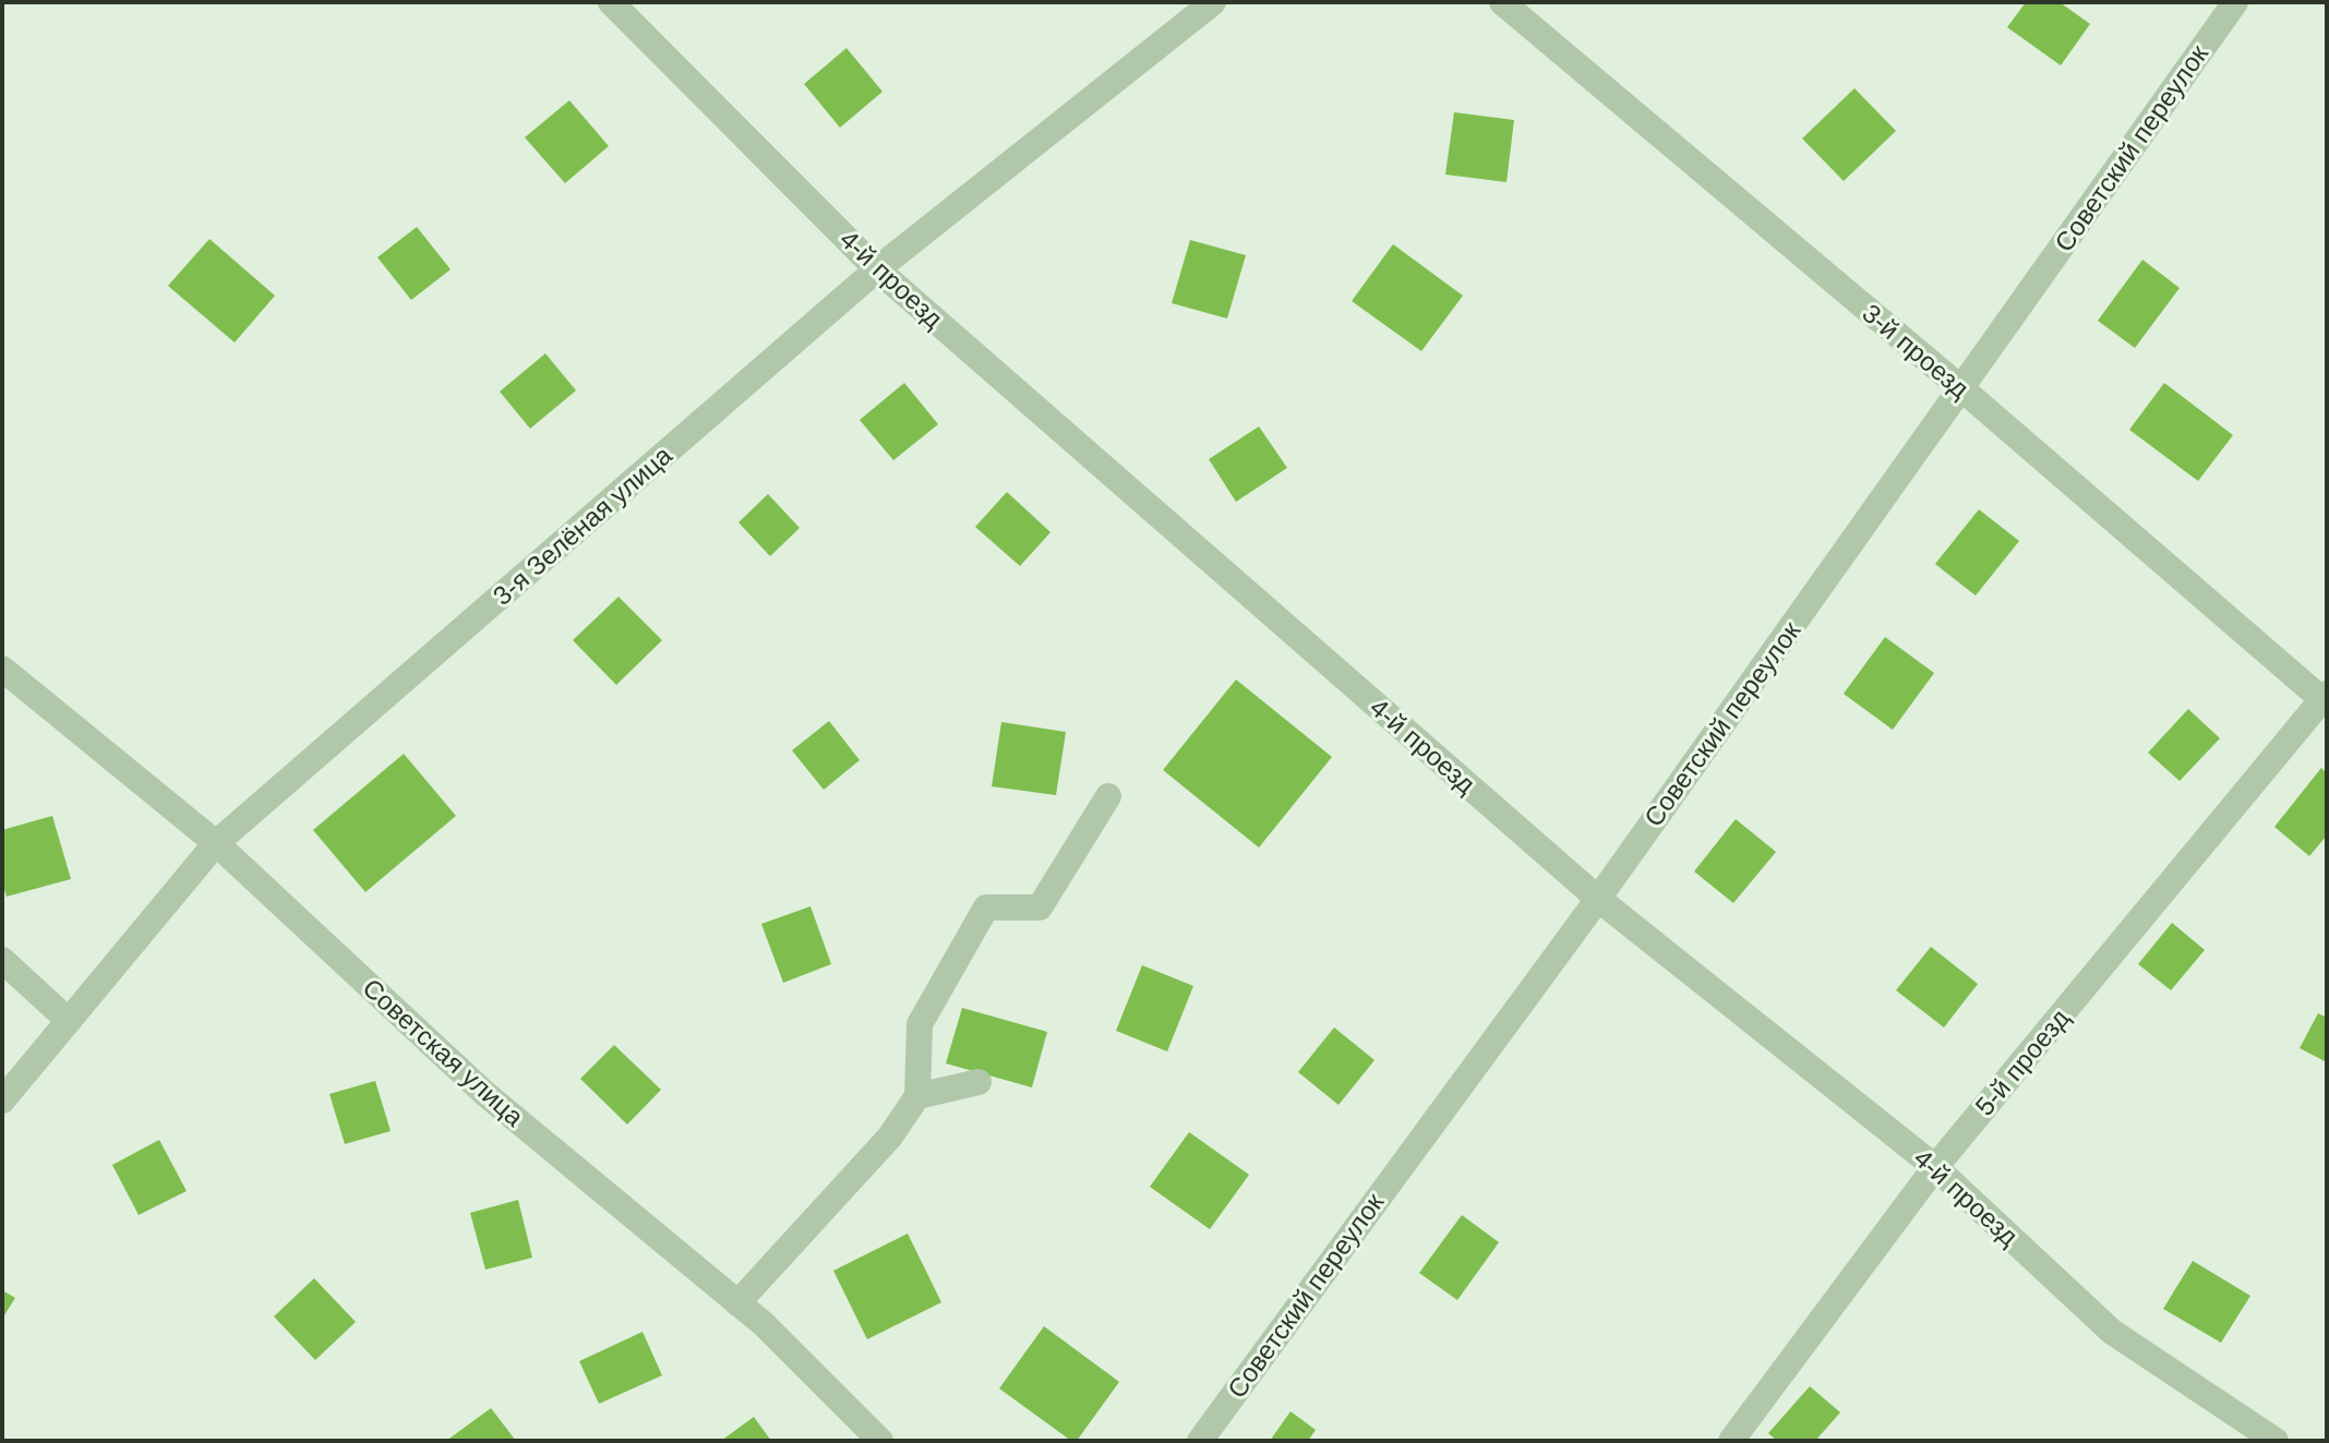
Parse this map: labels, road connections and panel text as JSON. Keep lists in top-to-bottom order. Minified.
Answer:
{"streets":{"street":["Советский переулок","4-й проезд","3-й проезд","3-я Зелёная улица","Советская улица","5-й проезд"]},"crossings":[["Советский переулок","4-й проезд"],["Советский переулок","3-й проезд"],["4-й проезд","3-я Зелёная улица"],["4-й проезд","5-й проезд"],["3-й проезд","5-й проезд"],["3-я Зелёная улица","Советская улица"]]}
